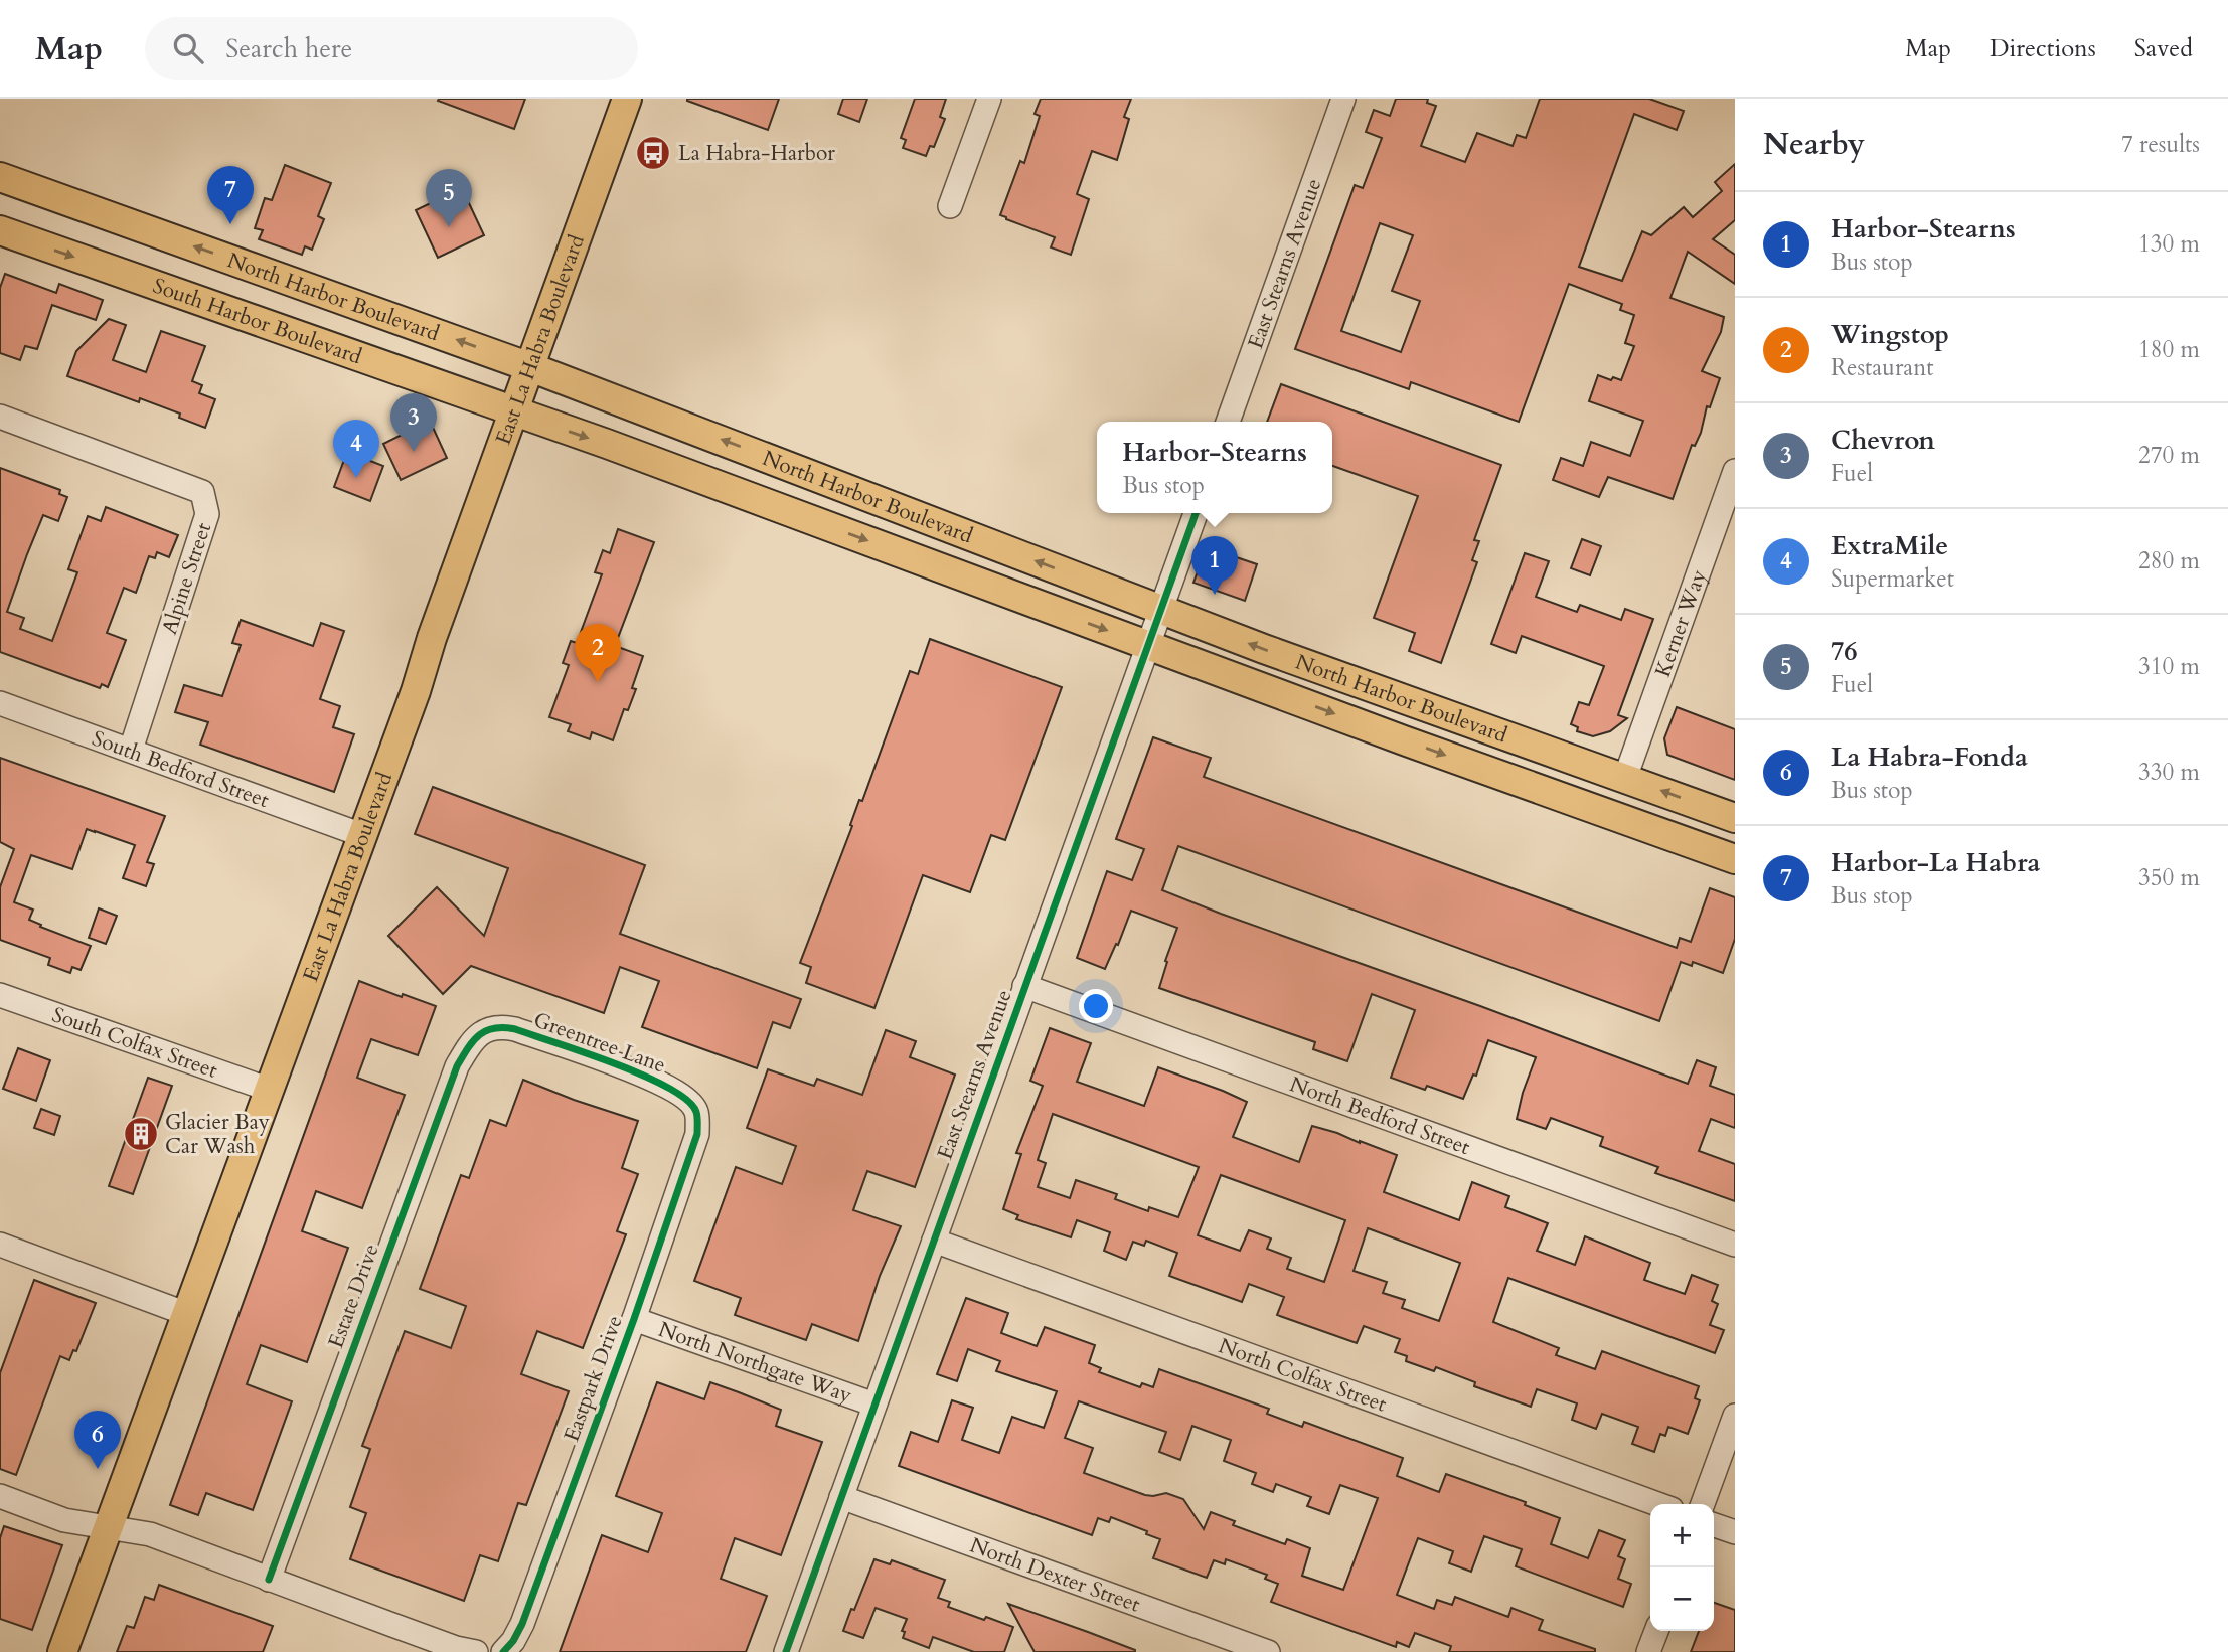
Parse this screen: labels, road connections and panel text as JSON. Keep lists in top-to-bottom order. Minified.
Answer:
{"streets":{"main road":["North Harbor Boulevard","South Harbor Boulevard","East La Habra Boulevard"],"street":["East Stearns Avenue","Alpine Street","Kerner Way","South Bedford Street","South Colfax Street","Greentree Lane","North Bedford Street","Estate Drive","North Northgate Way","North Colfax Street","Eastpark Drive","North Dexter Street"]},"crossings":[["East Stearns Avenue","North Harbor Boulevard"],["East Stearns Avenue","North Bedford Street"],["East Stearns Avenue","North Northgate Way"],["East Stearns Avenue","North Colfax Street"],["East Stearns Avenue","North Dexter Street"],["North Harbor Boulevard","South Harbor Boulevard"],["North Harbor Boulevard","East La Habra Boulevard"],["North Harbor Boulevard","Kerner Way"],["South Harbor Boulevard","East La Habra Boulevard"],["East La Habra Boulevard","South Bedford Street"],["East La Habra Boulevard","South Colfax Street"],["Alpine Street","South Bedford Street"],["Greentree Lane","Estate Drive"],["Greentree Lane","Eastpark Drive"],["North Northgate Way","Eastpark Drive"]],"one_way":["South Harbor Boulevard"],"places":{"bus stop":["La Habra-Harbor"],"building":["Glacier Bay Car Wash"]},"page":{"header":"Map","search":"Search here","nav":["Map","Directions","Saved"],"heading":["Nearby","7 results"],"pins":["7","5","3","4","1","2","6"],"list":[{"mark":"1","name":"Harbor-Stearns","note":"Bus stop","value":"130 m"},{"mark":"2","name":"Wingstop","note":"Restaurant","value":"180 m"},{"mark":"3","name":"Chevron","note":"Fuel","value":"270 m"},{"mark":"4","name":"ExtraMile","note":"Supermarket","value":"280 m"},{"mark":"5","name":"76","note":"Fuel","value":"310 m"},{"mark":"6","name":"La Habra-Fonda","note":"Bus stop","value":"330 m"},{"mark":"7","name":"Harbor-La Habra","note":"Bus stop","value":"350 m"}],"popup":["Harbor-Stearns","Bus stop"],"map_buttons":["+","−"]}}
